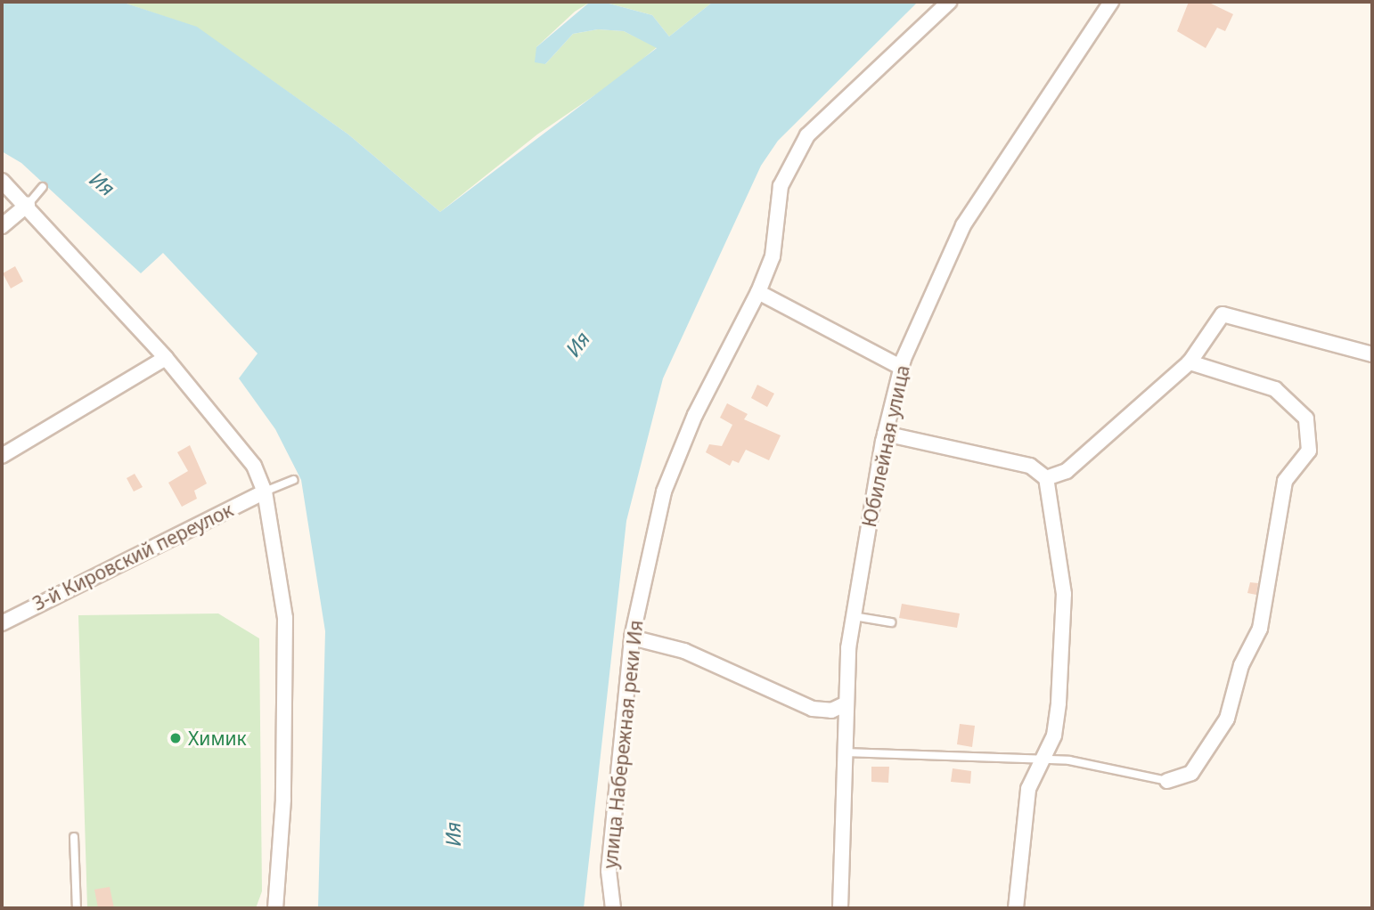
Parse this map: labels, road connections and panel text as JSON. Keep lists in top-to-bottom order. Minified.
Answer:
{"streets":{"street":["Юбилейная улица","3-й Кировский переулок","улица Набережная реки Ия"]},"water":["Ия"],"places":["Химик"]}
